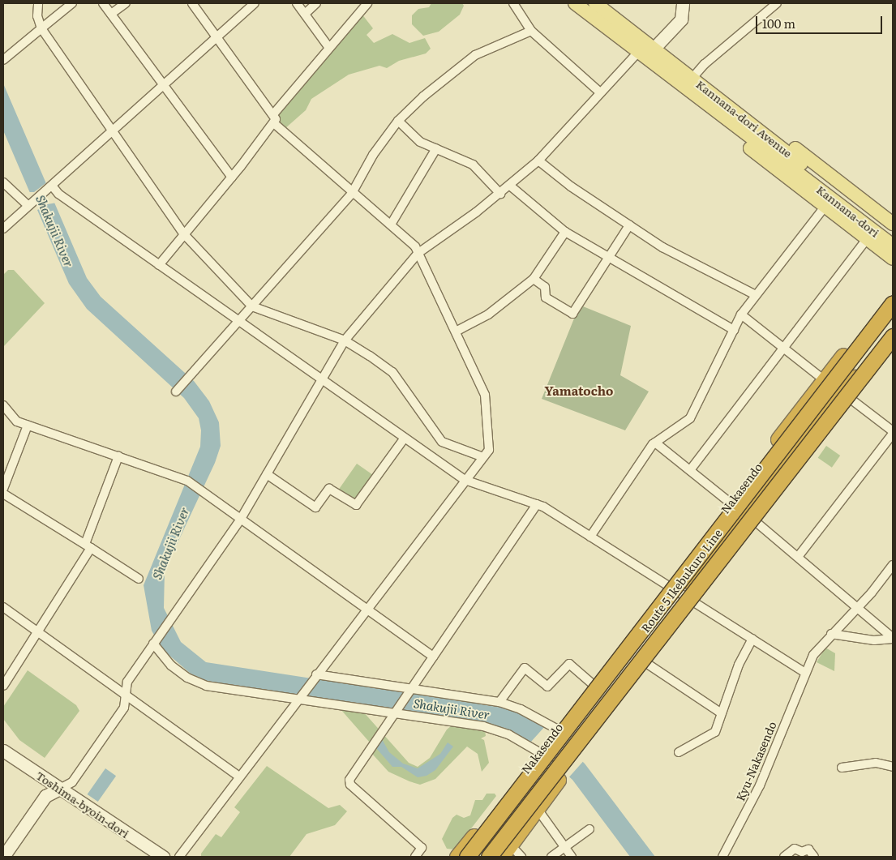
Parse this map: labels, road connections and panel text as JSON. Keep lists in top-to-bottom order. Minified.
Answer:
{"streets":{"highway":["Nakasendo","Route 5 Ikebukuro Line"],"main road":["Kannana-dori Avenue","Kannana-dori"],"street":["Kyu-Nakasendo","Toshima-byoin-dori"]},"crossings":[["Kannana-dori Avenue","Kannana-dori"]],"districts":["Yamatocho"],"water":["Shakujii River"],"scale_bar":"100 m"}
